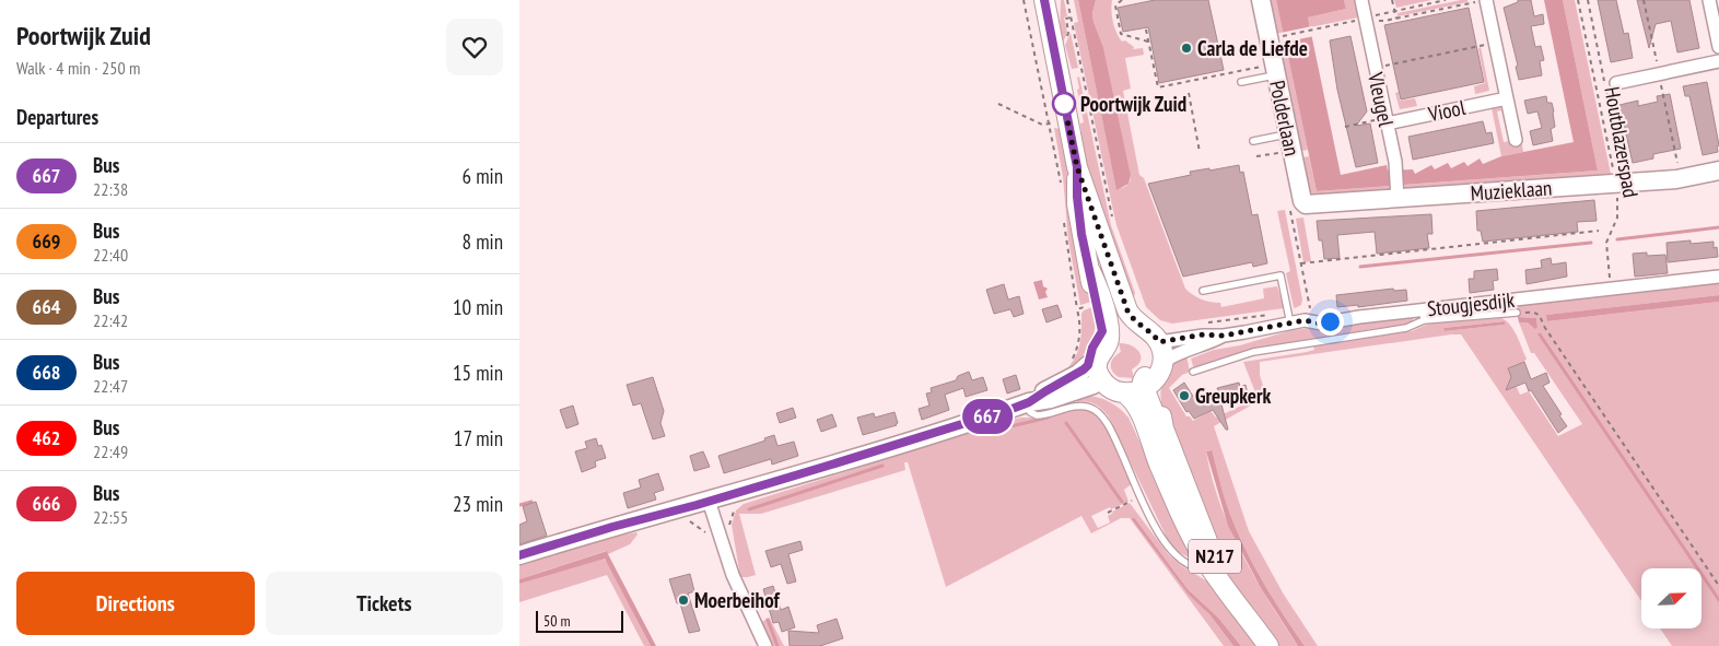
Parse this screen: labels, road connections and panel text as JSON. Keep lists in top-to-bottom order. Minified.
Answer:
{"streets":{"main road":["N217"],"street":["Vleugel","Viool","Polderlaan","Muzieklaan","Stougjesdijk"],"path":["Houtblazerspad"]},"crossings":[["Vleugel","Viool"],["Vleugel","Muzieklaan"],["Polderlaan","Muzieklaan"],["Houtblazerspad","Muzieklaan"],["Houtblazerspad","Stougjesdijk"],["Stougjesdijk","N217"]],"places":["Carla de Liefde","Poortwijk Zuid","Greupkerk","Moerbeihof"],"lines":["bus line 667"],"scale_bar":"50 m","north":"top right","page":{"heading":[["Poortwijk Zuid","Walk · 4 min · 250 m"],"Departures"],"on_map":"667","list":[{"mark":"667","name":"Bus","note":"22:38","value":"6 min"},{"mark":"669","name":"Bus","note":"22:40","value":"8 min"},{"mark":"664","name":"Bus","note":"22:42","value":"10 min"},{"mark":"668","name":"Bus","note":"22:47","value":"15 min"},{"mark":"462","name":"Bus","note":"22:49","value":"17 min"},{"mark":"666","name":"Bus","note":"22:55","value":"23 min"}],"buttons":["Directions","Tickets"],"scale":"50 m"}}
